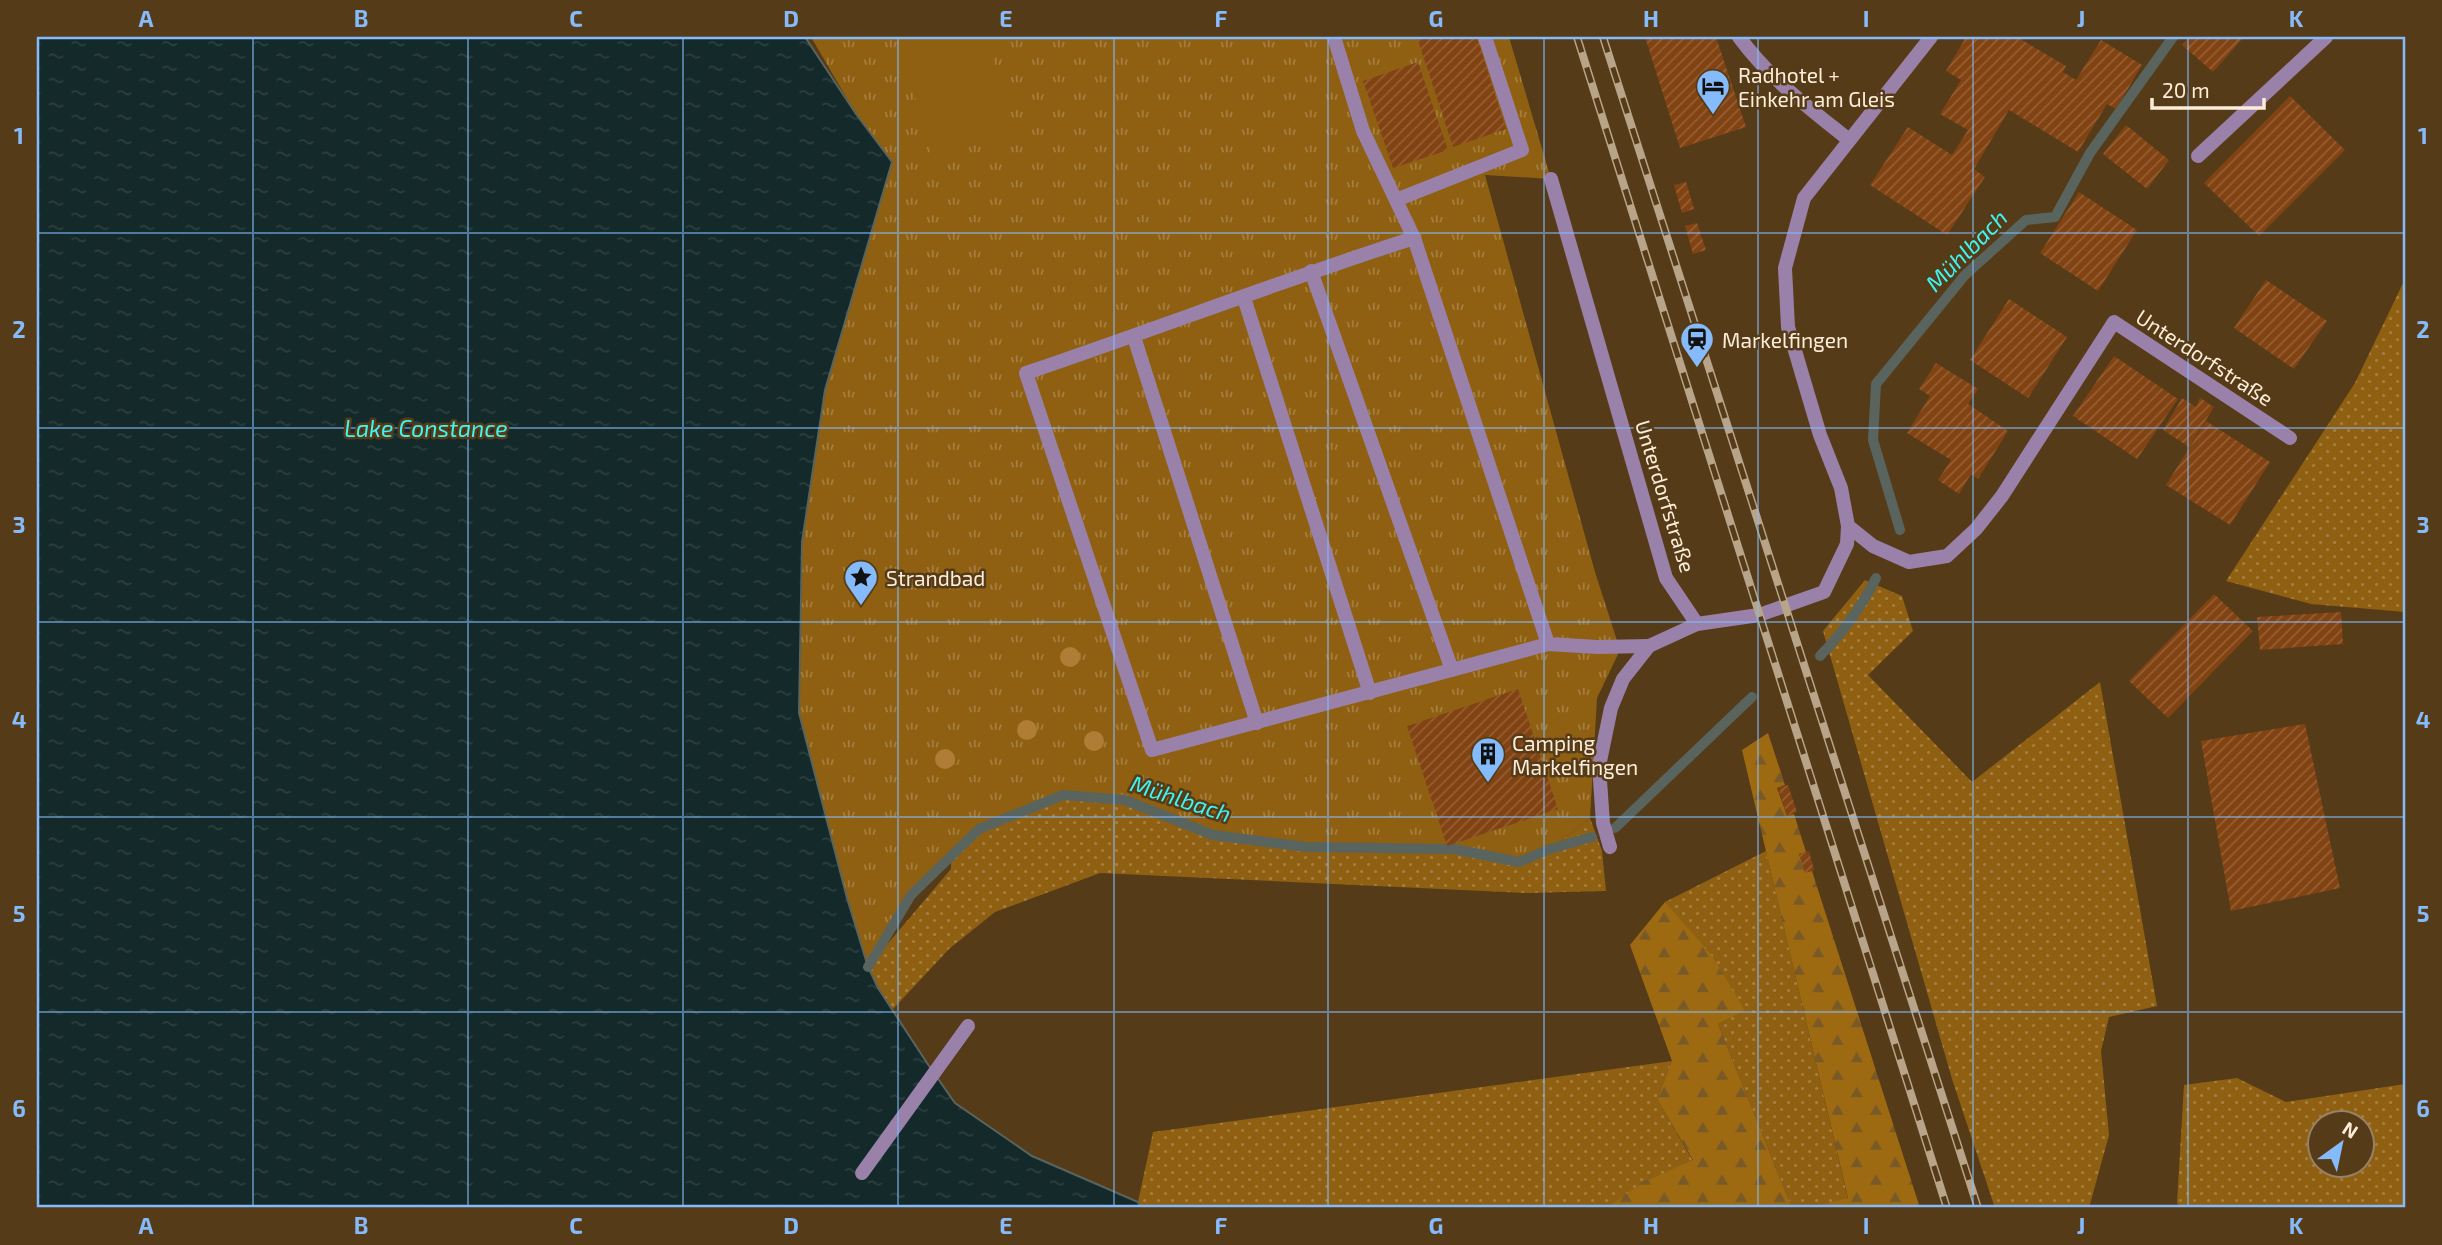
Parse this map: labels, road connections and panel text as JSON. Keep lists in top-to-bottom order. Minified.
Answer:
{"streets":{"street":["Unterdorfstraße"]},"water":["Mühlbach","Lake Constance"],"places":{"hotel":["Radhotel + Einkehr am Gleis"],"station":["Markelfingen"],"place":["Strandbad"],"building":["Camping Markelfingen"]},"scale_bar":"20 m","north":"top right","grid":{"columns":["A","B","C","D","E","F","G","H","I","J","K"],"rows":["1","2","3","4","5","6"]}}
